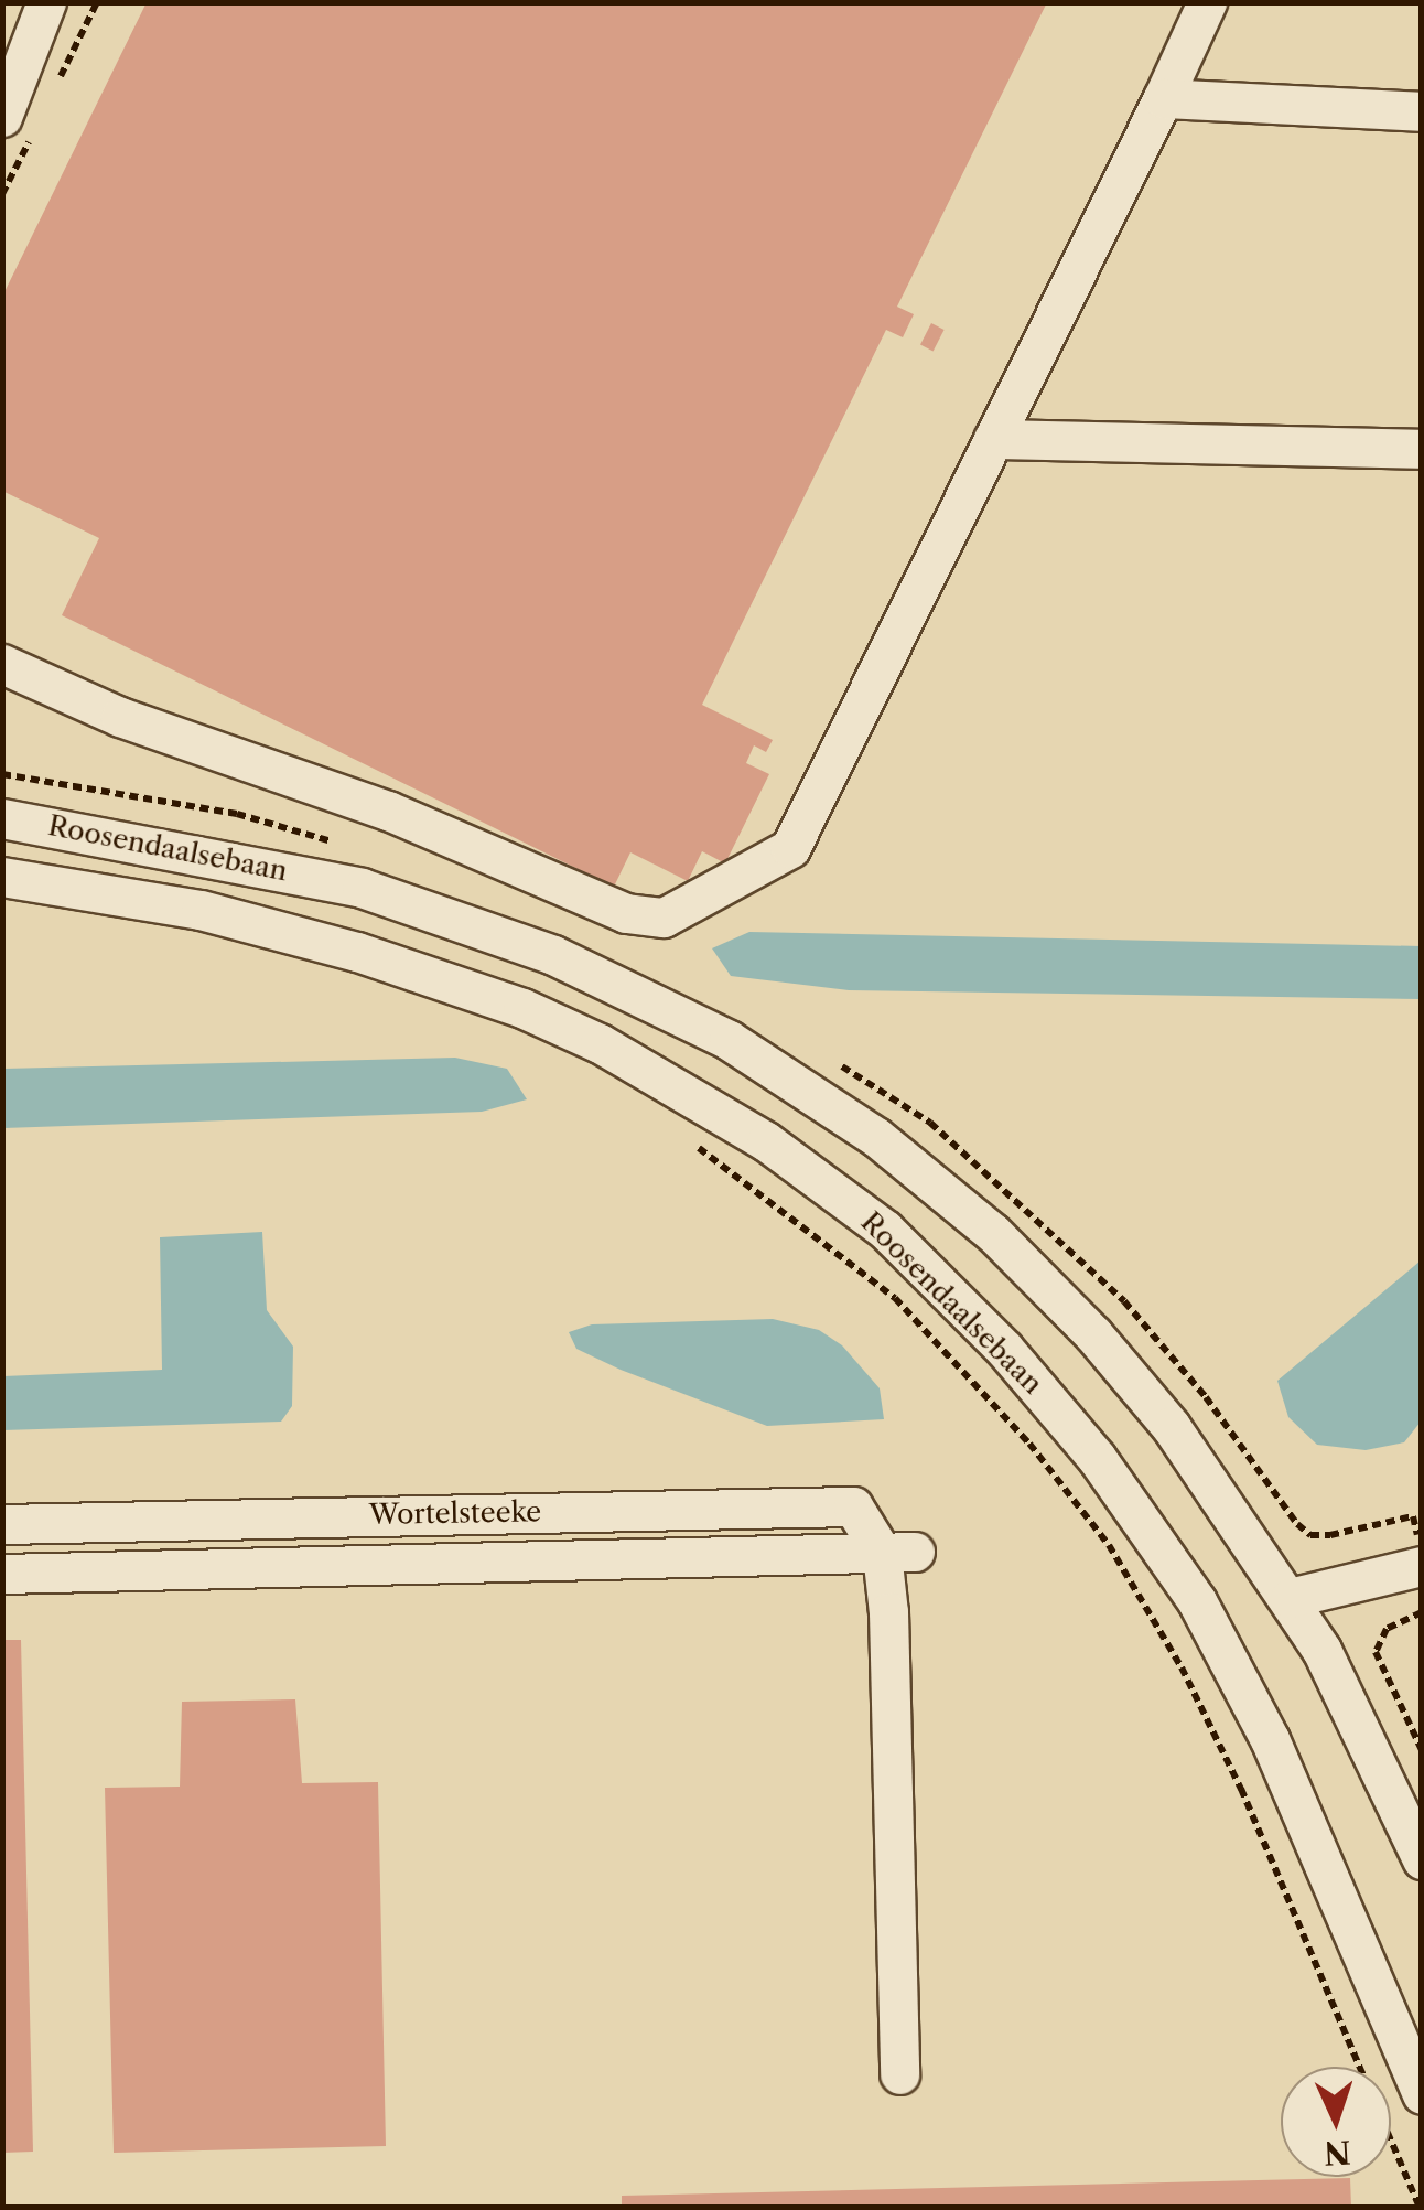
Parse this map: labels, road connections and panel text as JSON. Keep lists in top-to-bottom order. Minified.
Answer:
{"streets":{"street":["Roosendaalsebaan","Wortelsteeke"]},"north":"bottom"}
